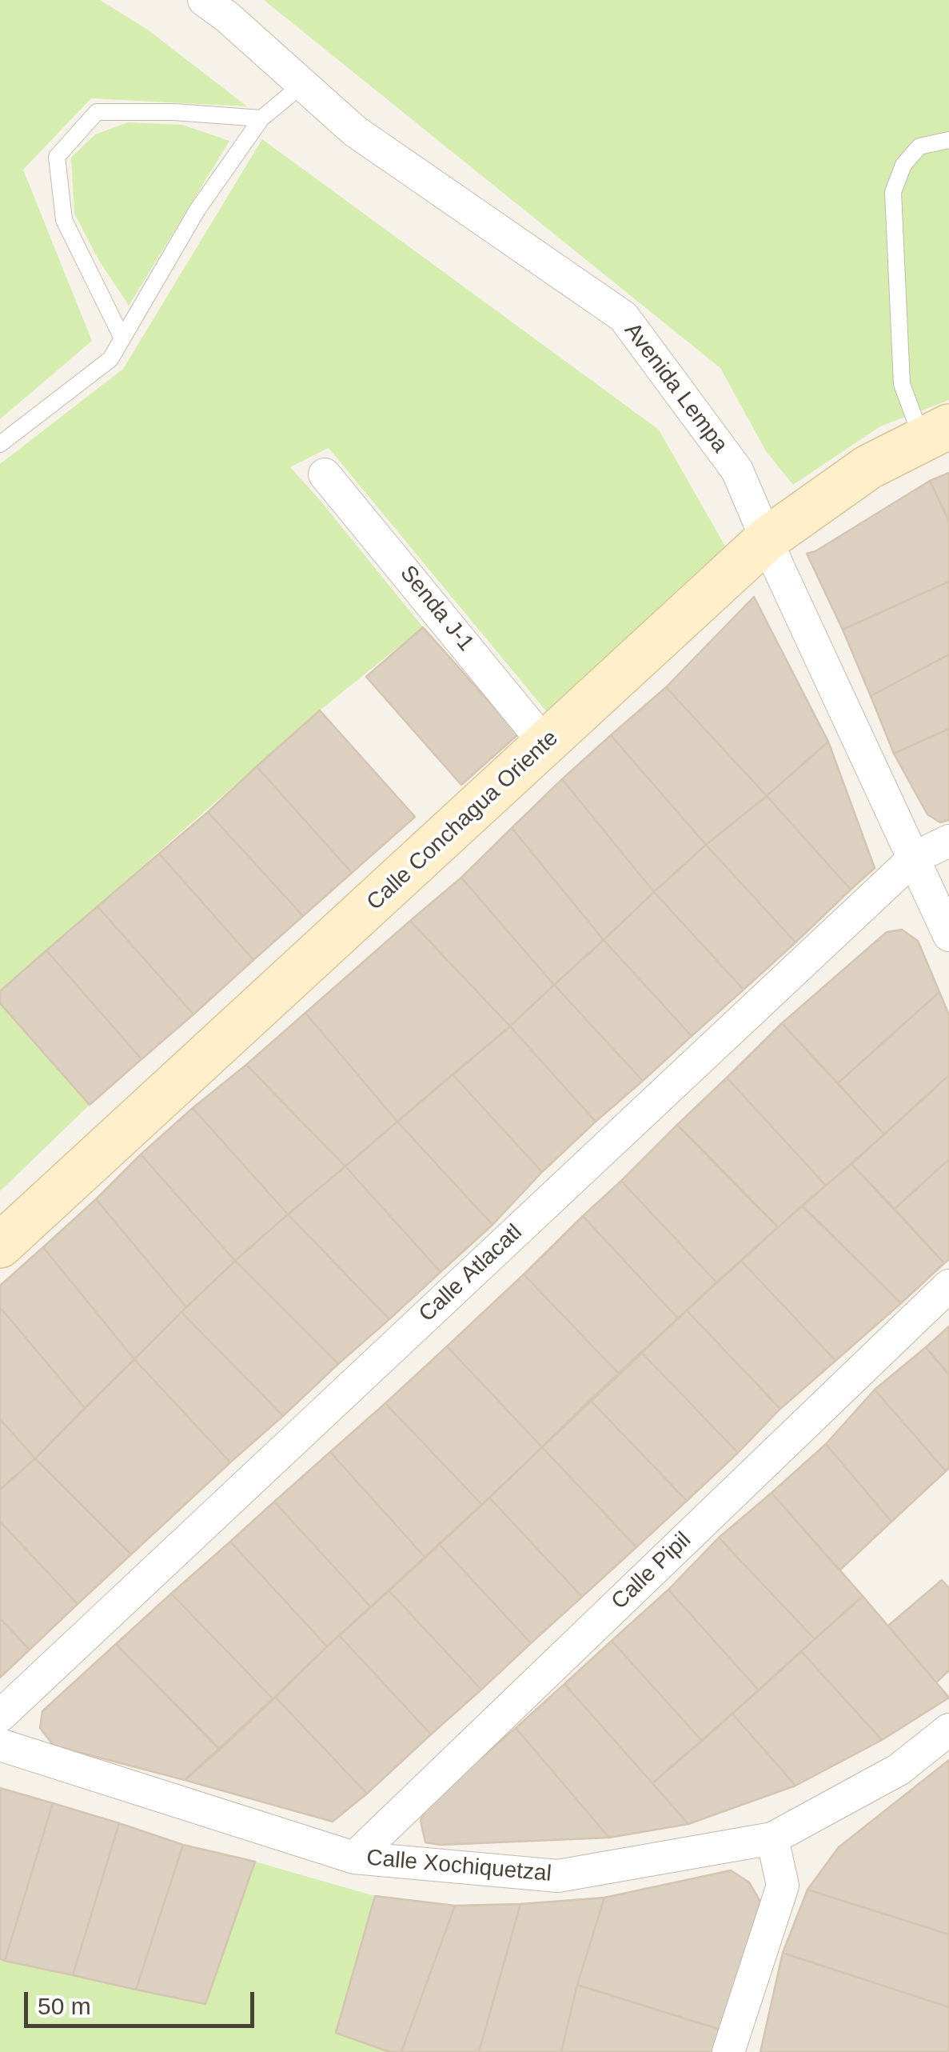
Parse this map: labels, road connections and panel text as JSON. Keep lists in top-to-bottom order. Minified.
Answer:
{"streets":{"main road":["Calle Conchagua Oriente"],"street":["Avenida Lempa","Senda J-1","Calle Atlacatl","Calle Pipil","Calle Xochiquetzal"]},"crossings":[["Avenida Lempa","Calle Conchagua Oriente"],["Avenida Lempa","Calle Atlacatl"],["Senda J-1","Calle Conchagua Oriente"],["Calle Pipil","Calle Xochiquetzal"]],"scale_bar":"50 m"}
